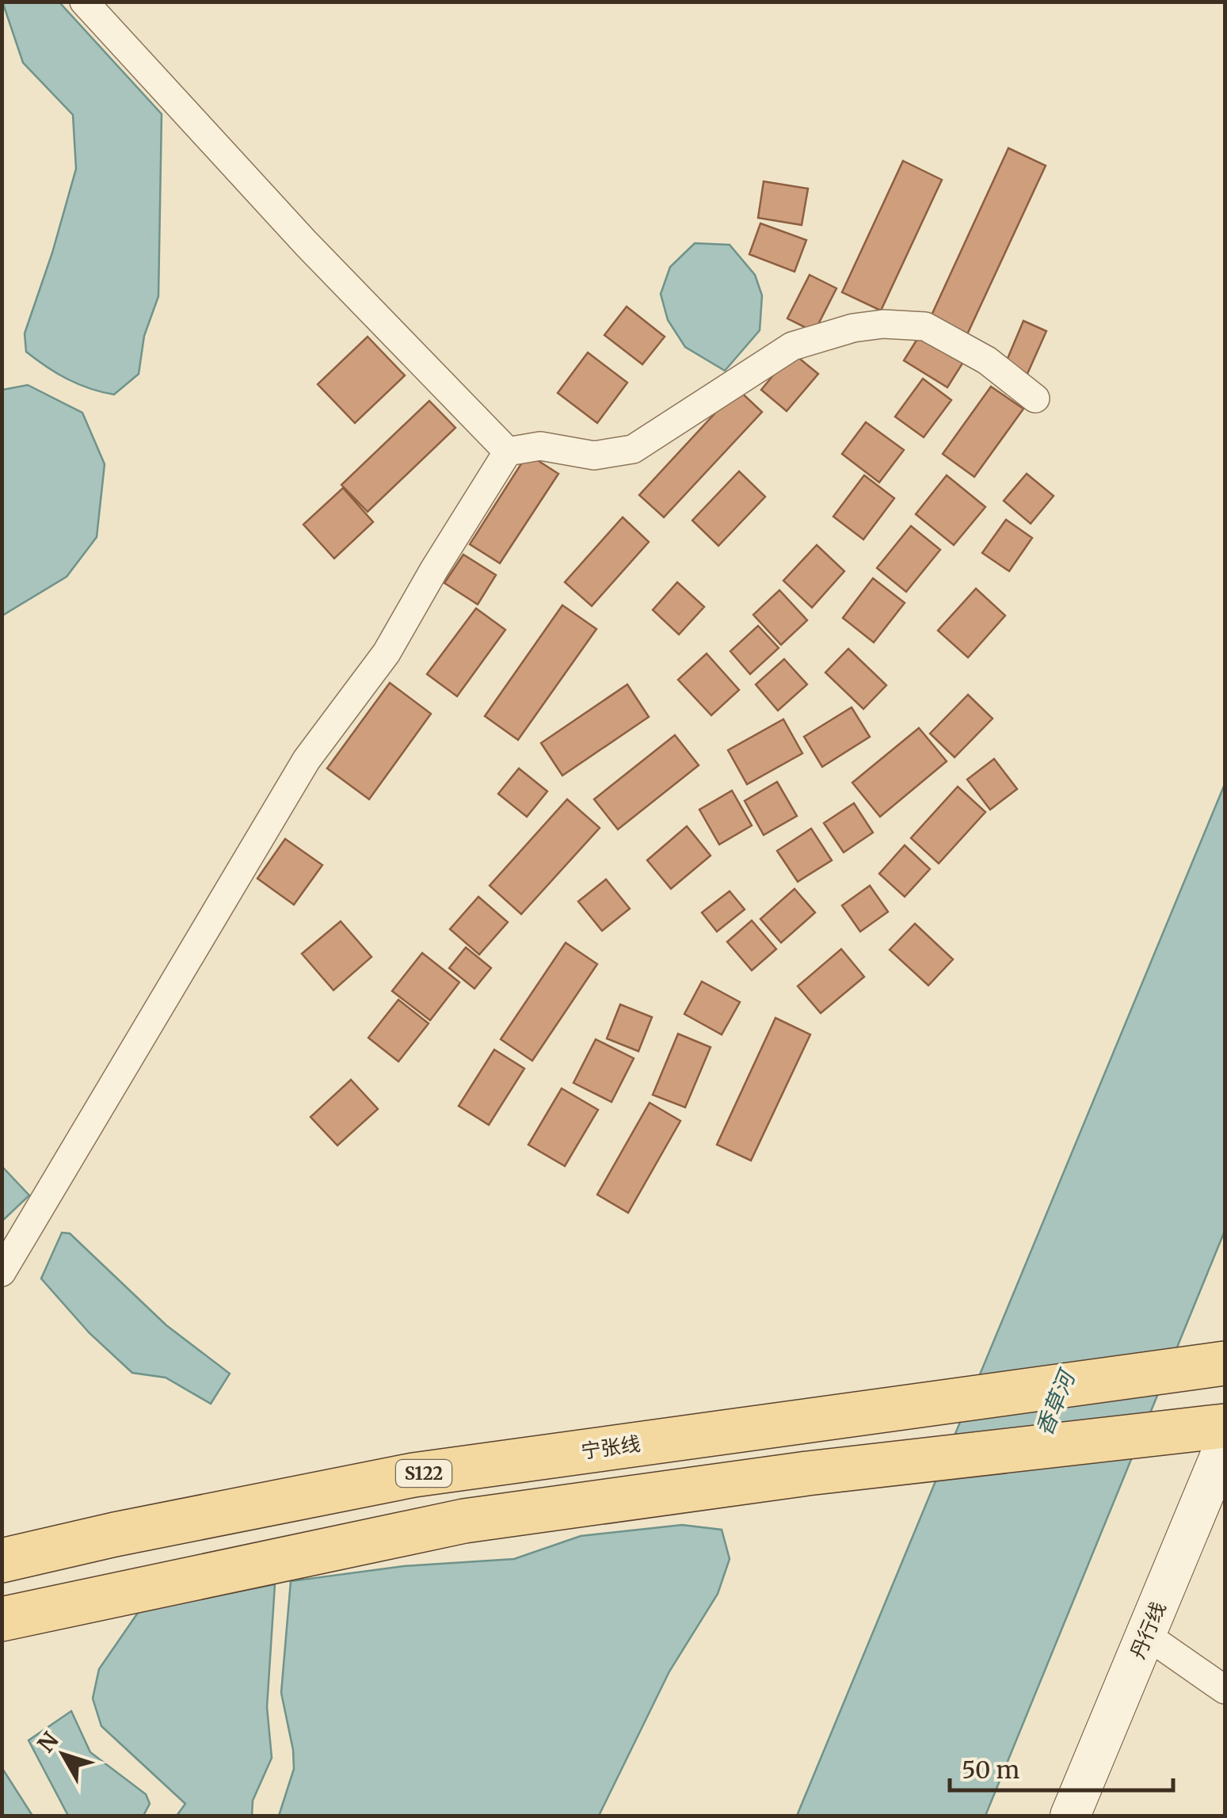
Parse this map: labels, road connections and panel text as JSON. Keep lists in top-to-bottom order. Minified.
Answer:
{"streets":{"main road":["宁张线","S122","丹行线"]},"water":["香草河"],"scale_bar":"50 m","north":"top left"}
